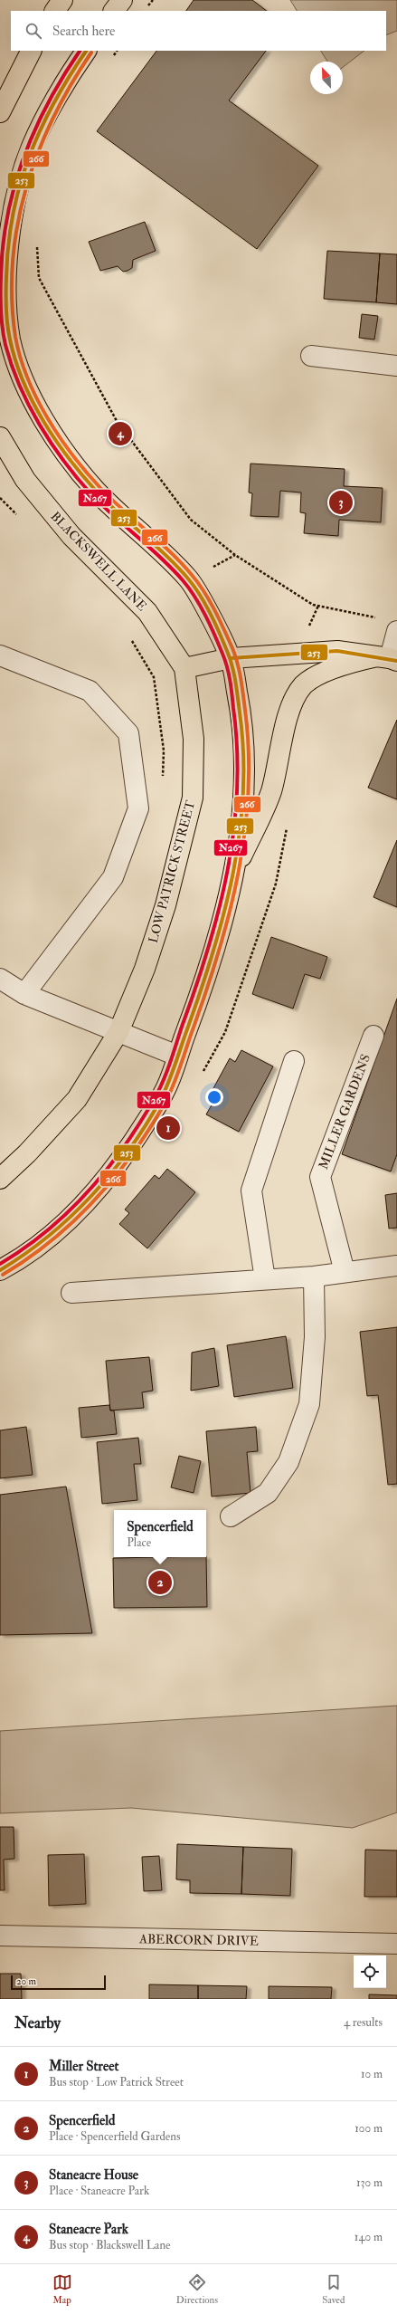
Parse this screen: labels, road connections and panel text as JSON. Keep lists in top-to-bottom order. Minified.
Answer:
{"streets":{"main road":["BLACKSWELL LANE","LOW PATRICK STREET"],"street":["MILLER GARDENS","ABERCORN DRIVE"]},"crossings":[["BLACKSWELL LANE","LOW PATRICK STREET"]],"lines":["transit line 253","transit line N267","transit line 266"],"scale_bar":"20 m","north":"top left","page":{"search":"Search here","pins":["4","3","1","2"],"popup":["Spencerfield","Place"],"scale":"20 m","heading":["Nearby","4 results"],"list":[{"mark":"1","name":"Miller Street","note":"Bus stop · Low Patrick Street","value":"10 m"},{"mark":"2","name":"Spencerfield","note":"Place · Spencerfield Gardens","value":"100 m"},{"mark":"3","name":"Staneacre House","note":"Place · Staneacre Park","value":"130 m"},{"mark":"4","name":"Staneacre Park","note":"Bus stop · Blackswell Lane","value":"140 m"}],"nav":["Map","Directions","Saved"]}}
